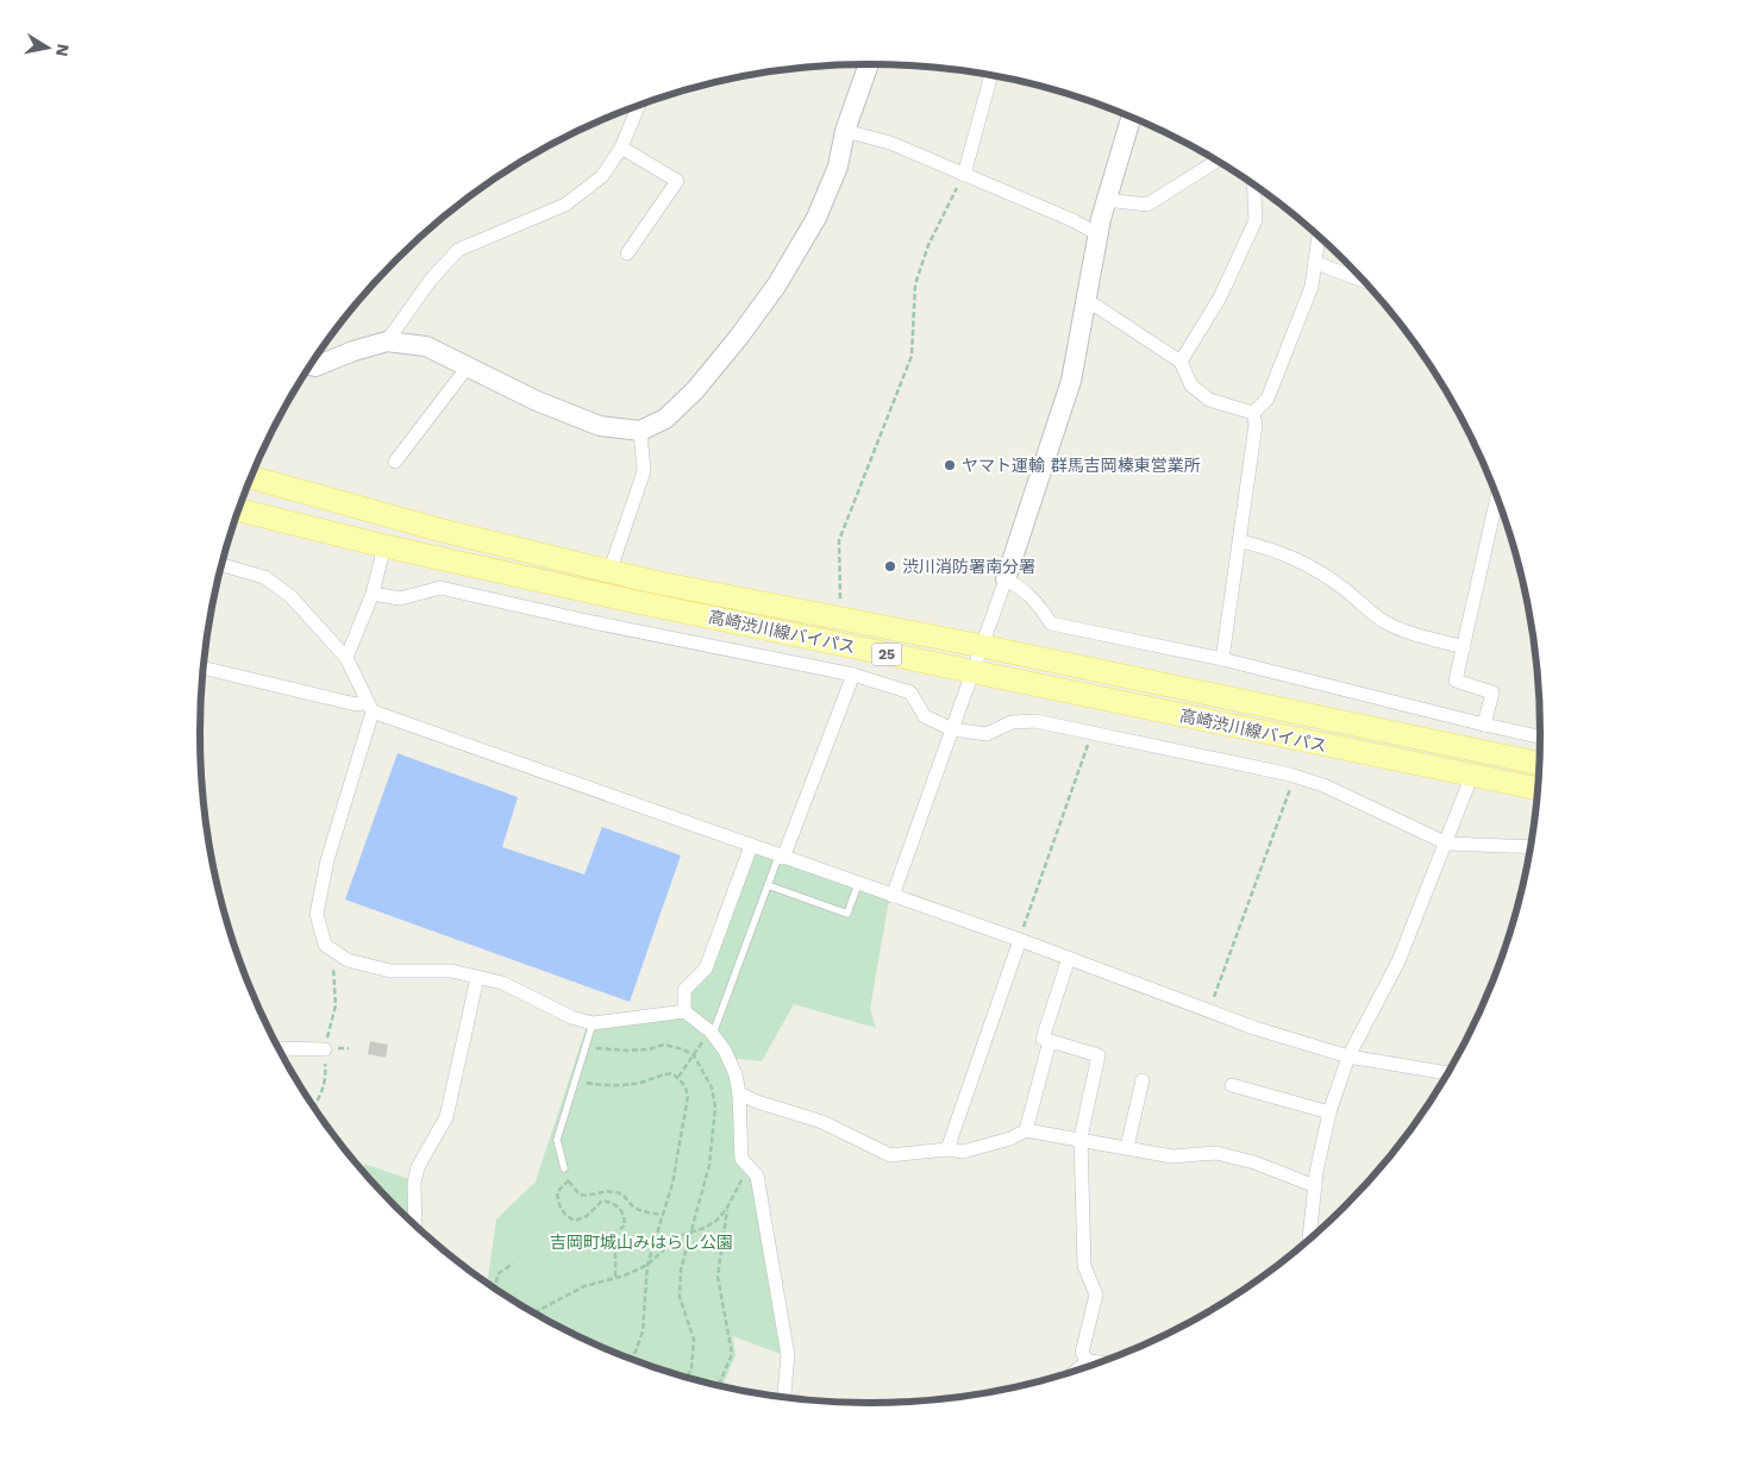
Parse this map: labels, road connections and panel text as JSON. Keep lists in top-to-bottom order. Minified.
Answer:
{"streets":{"main road":["高崎渋川線バイパス","25"]},"parks":["吉岡町城山みはらし公園"],"places":["ヤマト運輸 群馬吉岡榛東営業所","渋川消防署南分署"],"north":"right"}
